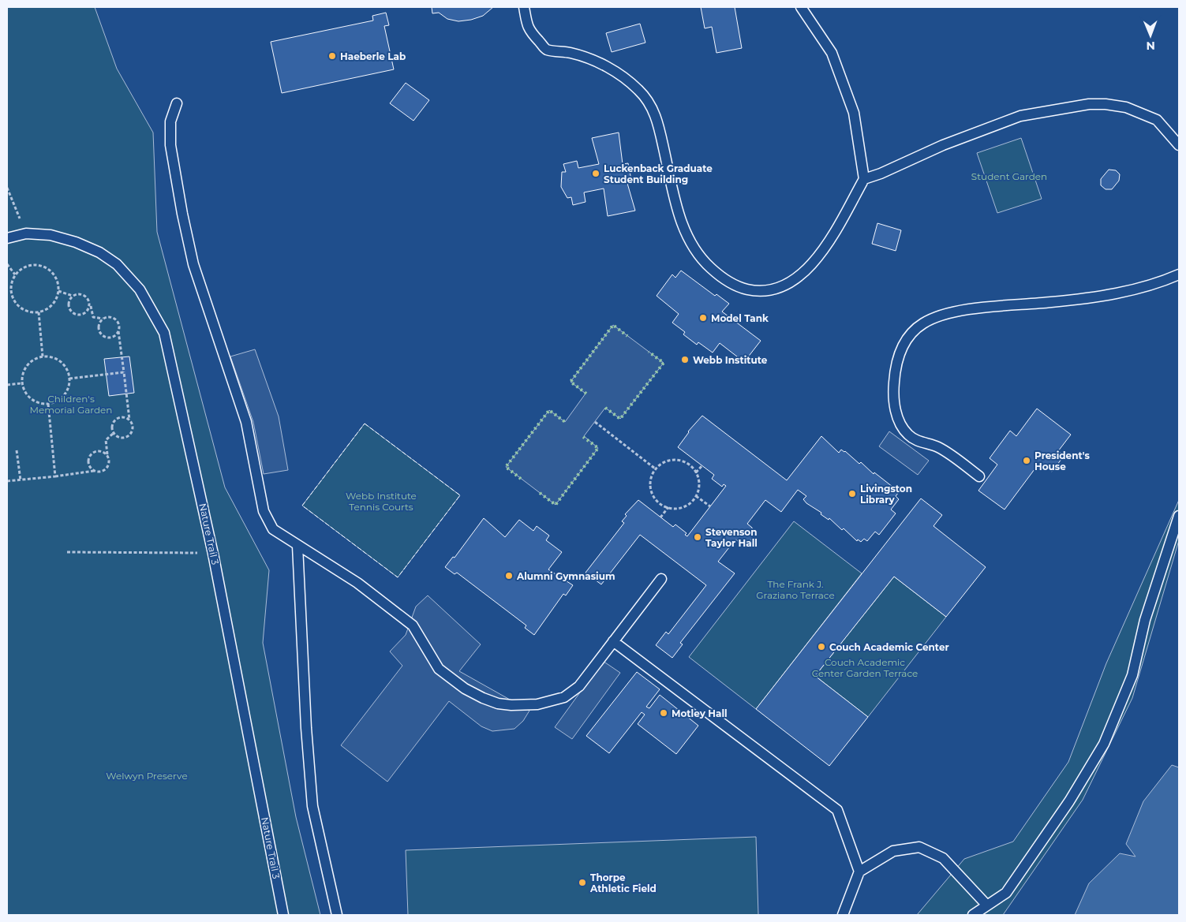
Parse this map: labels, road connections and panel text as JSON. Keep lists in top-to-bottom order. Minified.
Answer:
{"streets":{"lane":["Nature Trail 3"]},"parks":["Student Garden","Children's Memorial Garden","Webb Institute Tennis Courts","The Frank J. Graziano Terrace","Couch Academic Center Garden Terrace","Welwyn Preserve"],"places":["Haeberle Lab","Luckenback Graduate Student Building","Model Tank","Webb Institute","President's House","Livingston Library","Stevenson Taylor Hall","Alumni Gymnasium","Couch Academic Center","Motley Hall","Thorpe Athletic Field"],"north":"bottom"}
